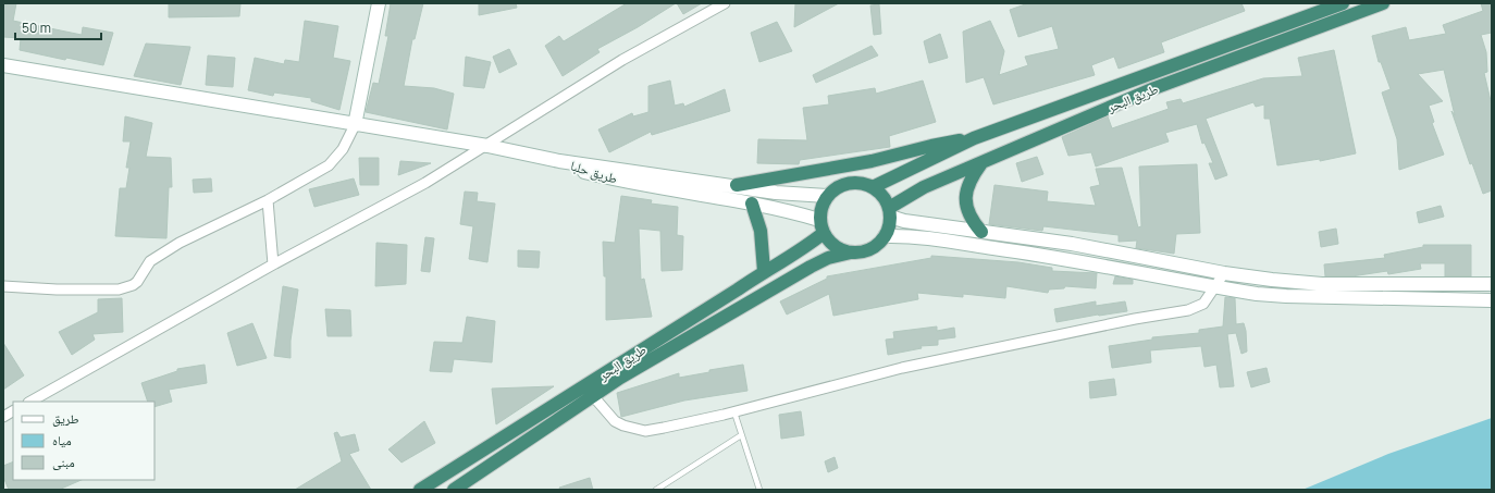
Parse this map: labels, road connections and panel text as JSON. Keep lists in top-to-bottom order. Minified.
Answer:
{"streets":{"highway":["طريق البحر"],"main road":["طريق حلبا"]},"crossings":[["طريق البحر","طريق حلبا"]],"legend":["طريق","مياه","مبنى"],"scale_bar":"50 m"}
